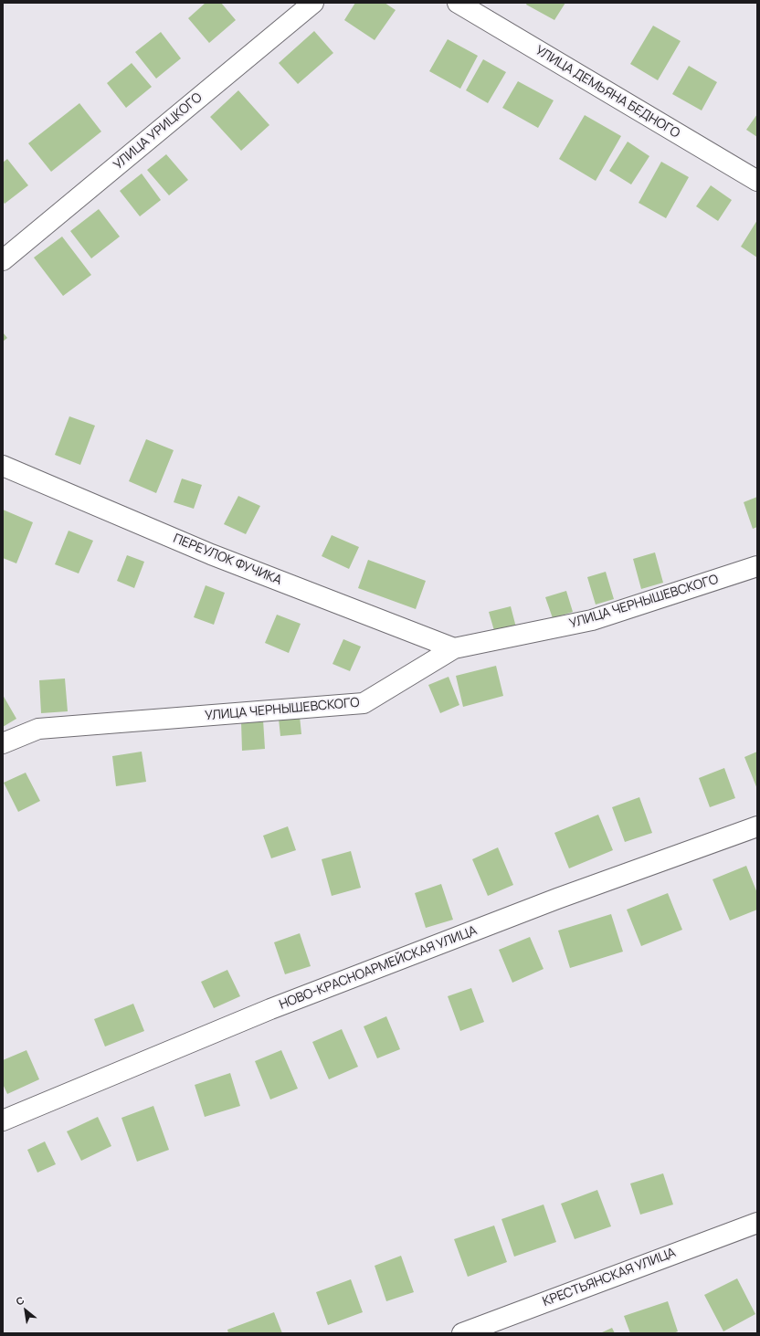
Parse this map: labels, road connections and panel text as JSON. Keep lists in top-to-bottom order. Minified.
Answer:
{"streets":{"street":["УЛИЦА ДЕМЬЯНА БЕДНОГО","УЛИЦА УРИЦКОГО","ПЕРЕУЛОК ФУЧИКА","УЛИЦА ЧЕРНЫШЕВСКОГО","НОВО-КРАСНОАРМЕЙСКАЯ УЛИЦА","КРЕСТЬЯНСКАЯ УЛИЦА"]},"crossings":[["ПЕРЕУЛОК ФУЧИКА","УЛИЦА ЧЕРНЫШЕВСКОГО"]],"north":"top left"}
